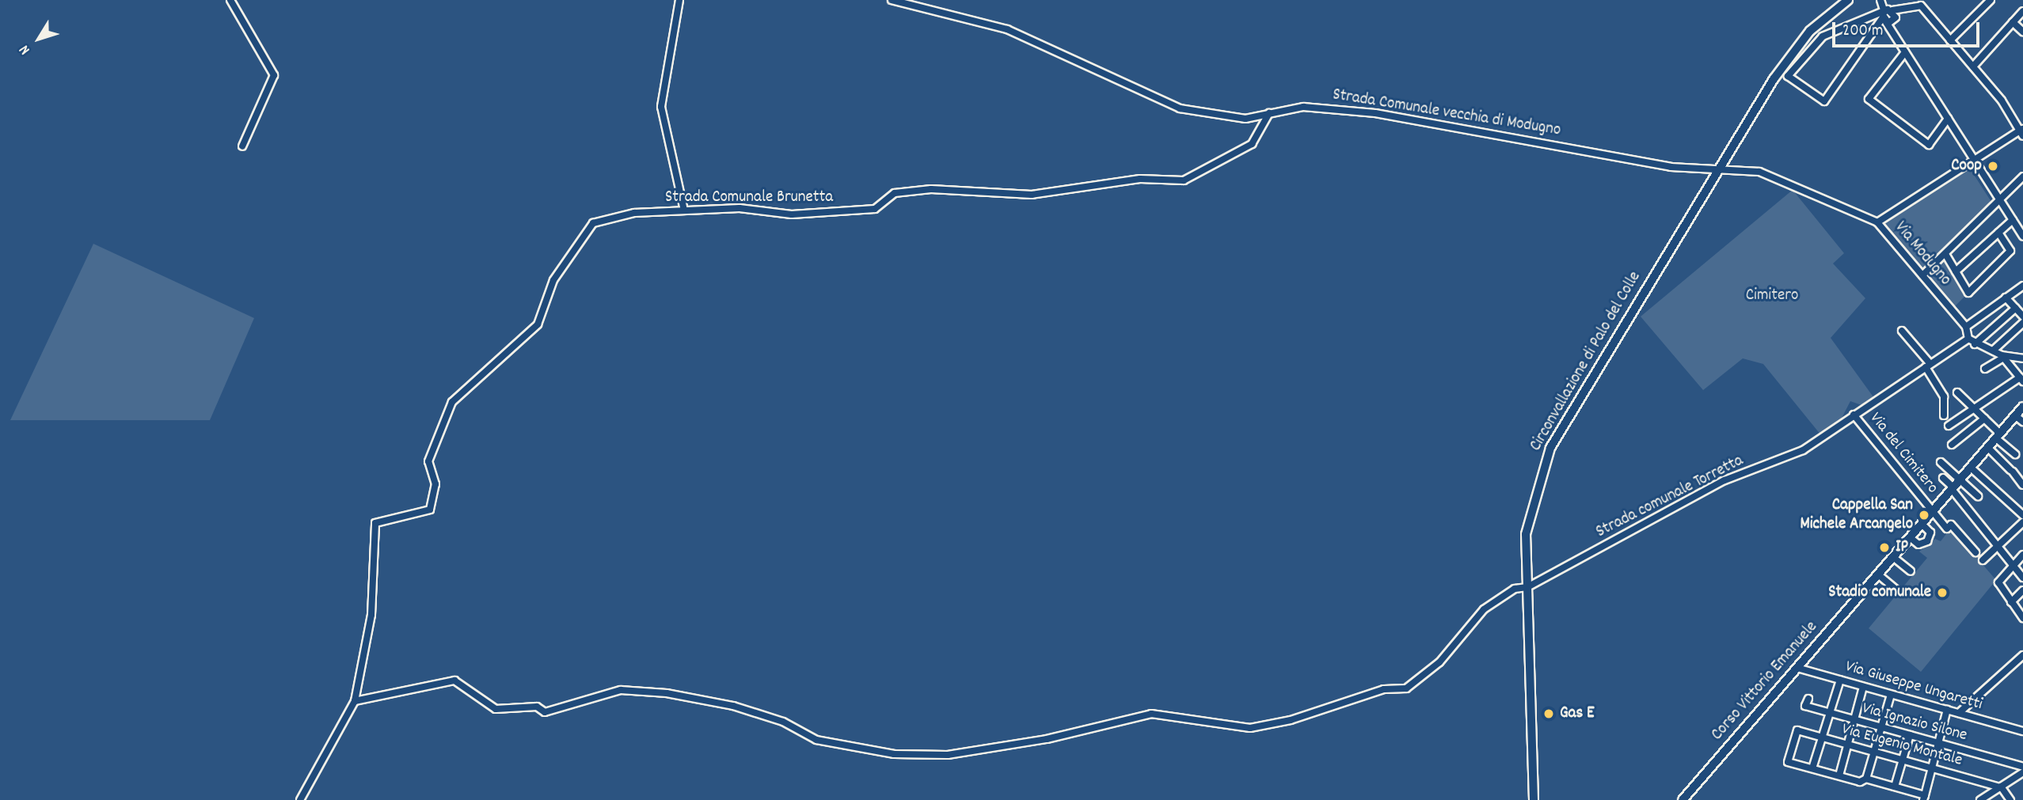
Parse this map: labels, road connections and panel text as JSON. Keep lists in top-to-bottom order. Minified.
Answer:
{"streets":{"main road":["Circonvallazione di Palo del Colle","Corso Vittorio Emanuele"],"street":["Strada Comunale vecchia di Modugno","Strada Comunale Brunetta","Via Modugno","Via del Cimitero","Strada comunale Torretta","Via Giuseppe Ungaretti","Via Ignazio Silone","Via Eugenio Montale"]},"crossings":[["Strada Comunale vecchia di Modugno","Strada Comunale Brunetta"],["Strada Comunale vecchia di Modugno","Via Modugno"],["Strada Comunale vecchia di Modugno","Circonvallazione di Palo del Colle"],["Strada Comunale Brunetta","Strada comunale Torretta"],["Via Modugno","Circonvallazione di Palo del Colle"],["Via Modugno","Strada comunale Torretta"],["Circonvallazione di Palo del Colle","Strada comunale Torretta"],["Via del Cimitero","Strada comunale Torretta"],["Via del Cimitero","Corso Vittorio Emanuele"],["Corso Vittorio Emanuele","Via Giuseppe Ungaretti"]],"parks":["Cimitero"],"places":["Coop","Cappella San Michele Arcangelo","IP","Stadio comunale","Gas E"],"scale_bar":"200 m","north":"bottom left"}
